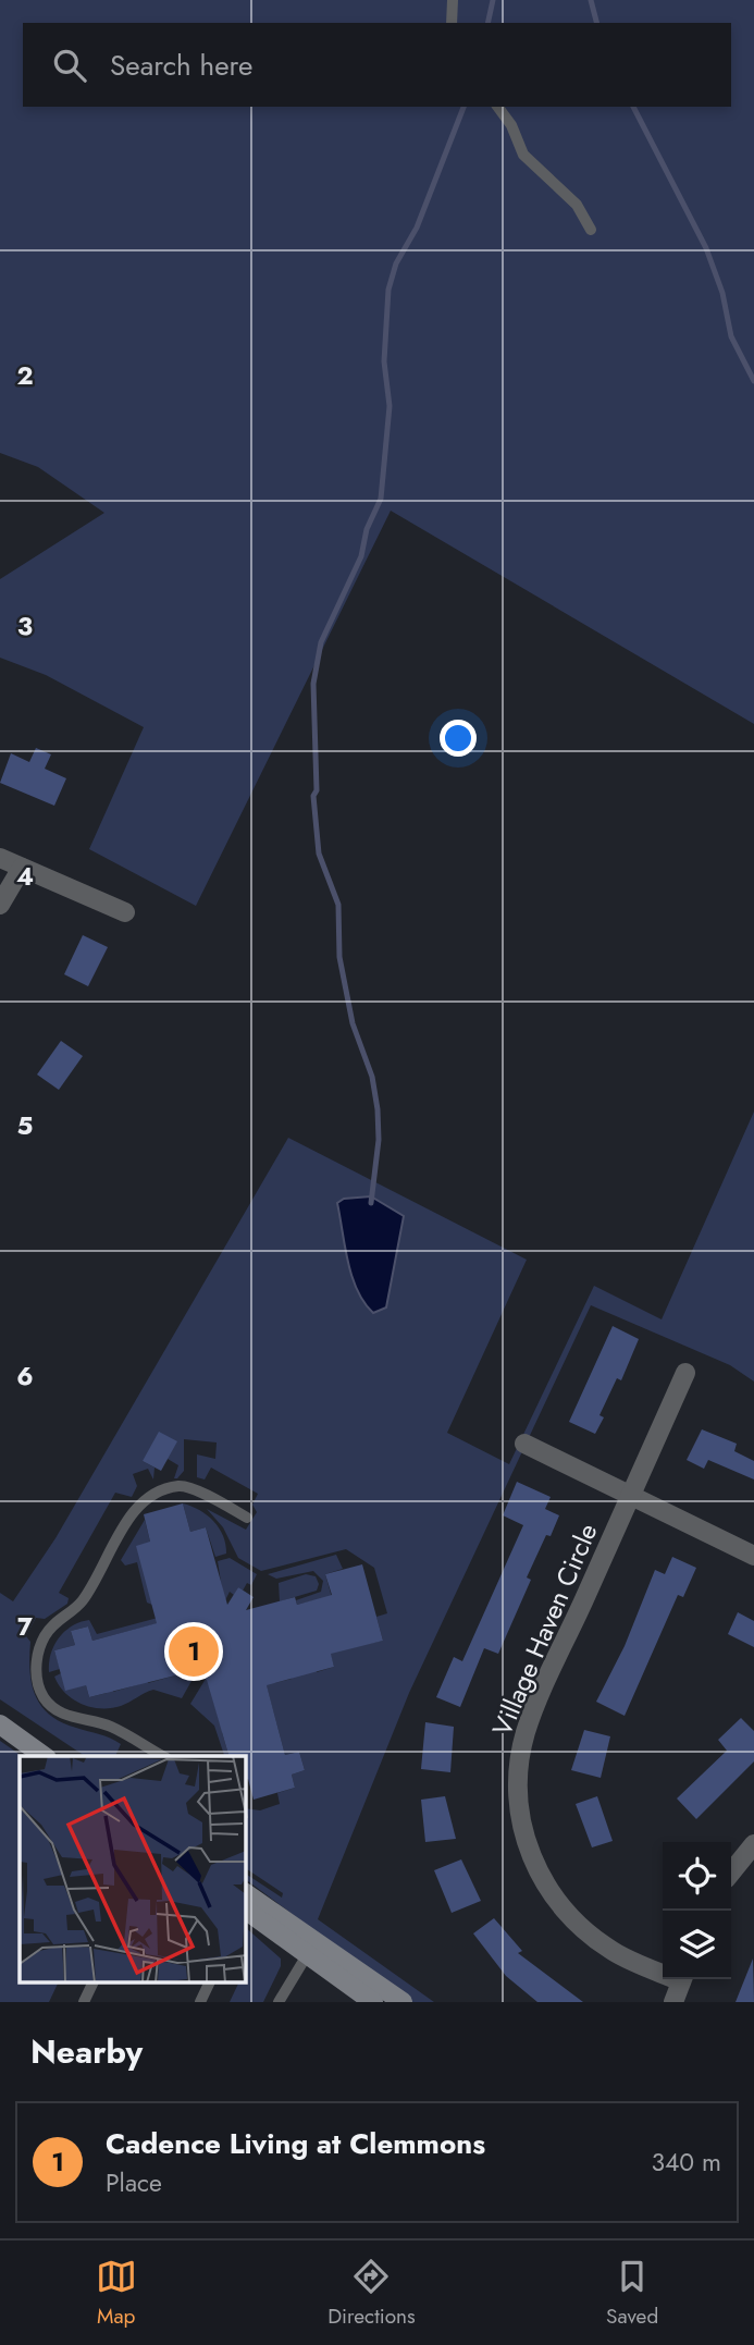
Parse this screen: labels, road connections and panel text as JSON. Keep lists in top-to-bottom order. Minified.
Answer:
{"streets":{"street":["Village Haven Circle"]},"page":{"search":"Search here","pins":"1","heading":"Nearby","list":[{"mark":"1","name":"Cadence Living at Clemmons","note":"Place","value":"340 m"}],"nav":["Map","Directions","Saved"]},"grid":{"rows":["2","3","4","5","6","7"]}}
